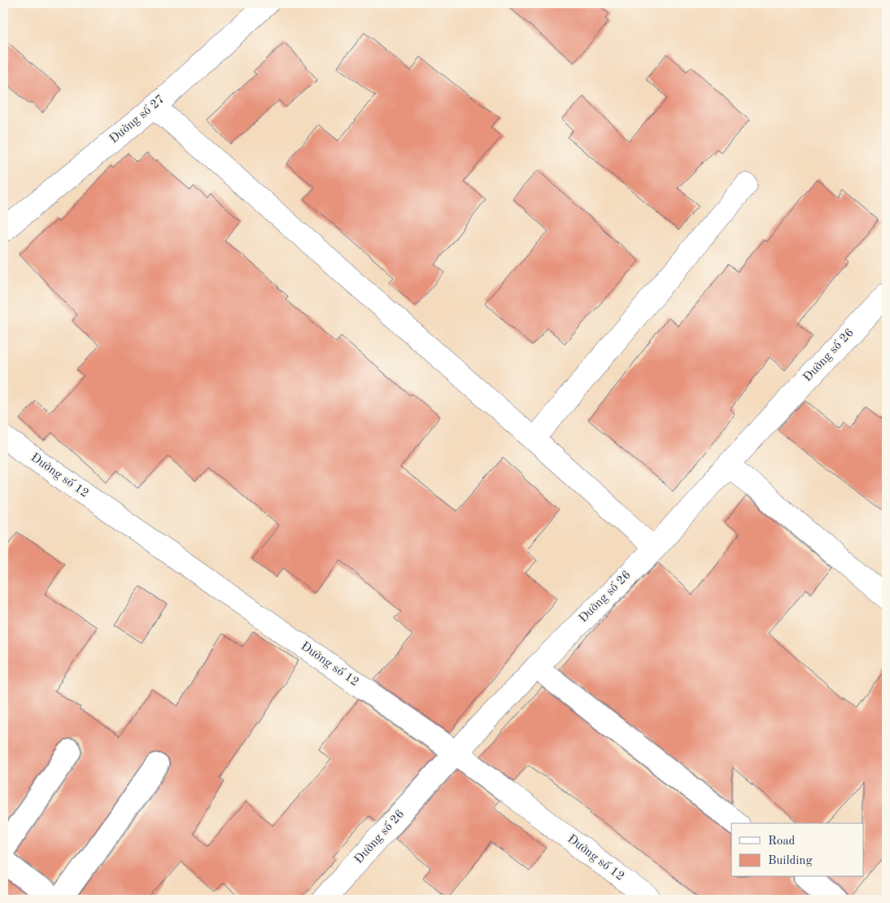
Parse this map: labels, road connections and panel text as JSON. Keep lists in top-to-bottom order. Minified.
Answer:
{"streets":{"street":["Đường số 27","Đường số 26","Đường số 12"]},"crossings":[["Đường số 26","Đường số 12"]],"legend":["Road","Building"]}
